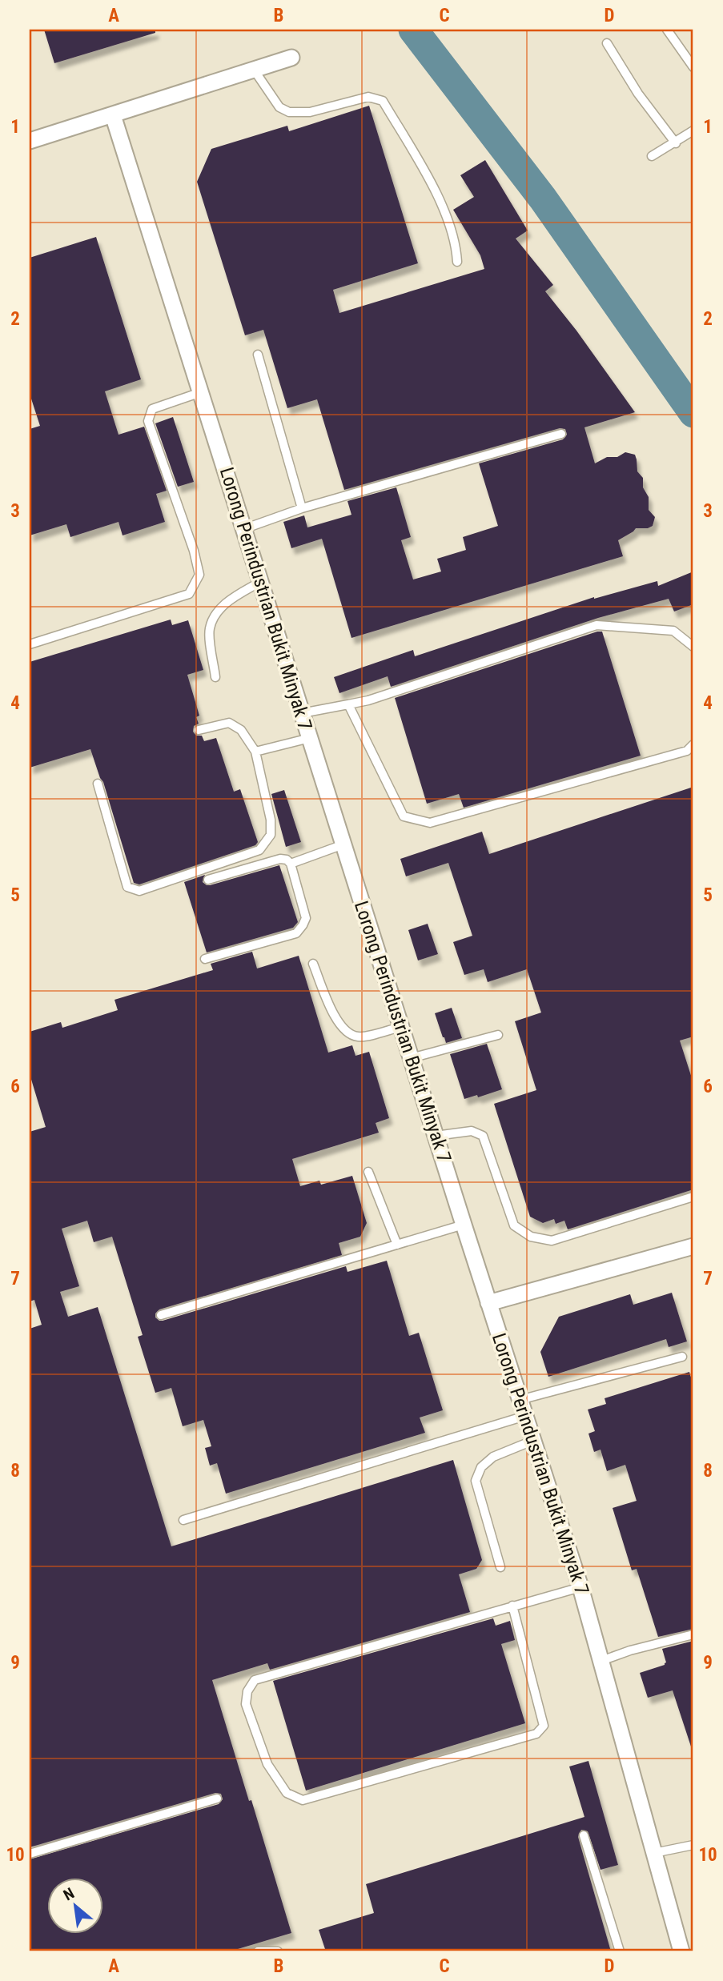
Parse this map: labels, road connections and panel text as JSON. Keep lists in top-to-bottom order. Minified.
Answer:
{"streets":{"street":["Lorong Perindustrian Bukit Minyak 7"]},"north":"top left","grid":{"columns":["A","B","C","D"],"rows":["1","2","3","4","5","6","7","8","9","10"]}}
